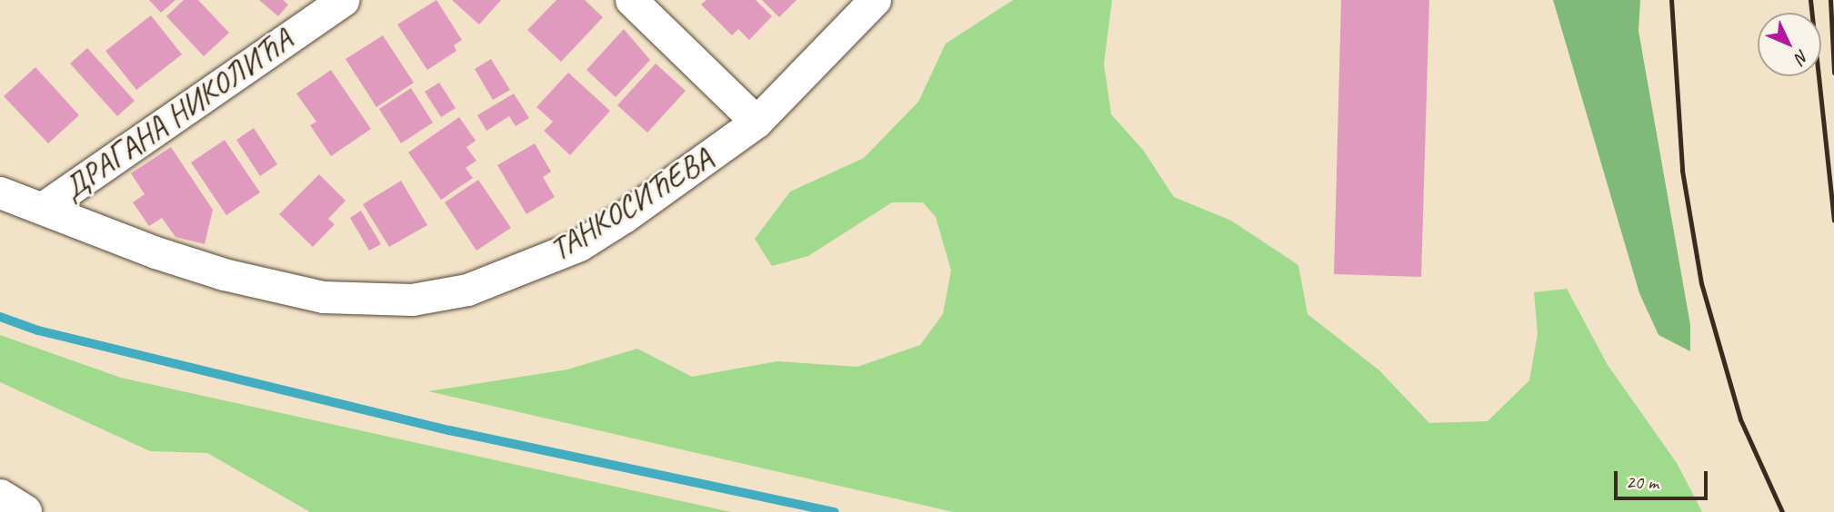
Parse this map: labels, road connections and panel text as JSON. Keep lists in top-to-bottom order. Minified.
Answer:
{"streets":{"street":["ДРАГАНА НИКОЛИЋА","ТАНКОСИЋЕВА"]},"crossings":[["ДРАГАНА НИКОЛИЋА","ТАНКОСИЋЕВА"]],"scale_bar":"20 m","north":"bottom right"}
